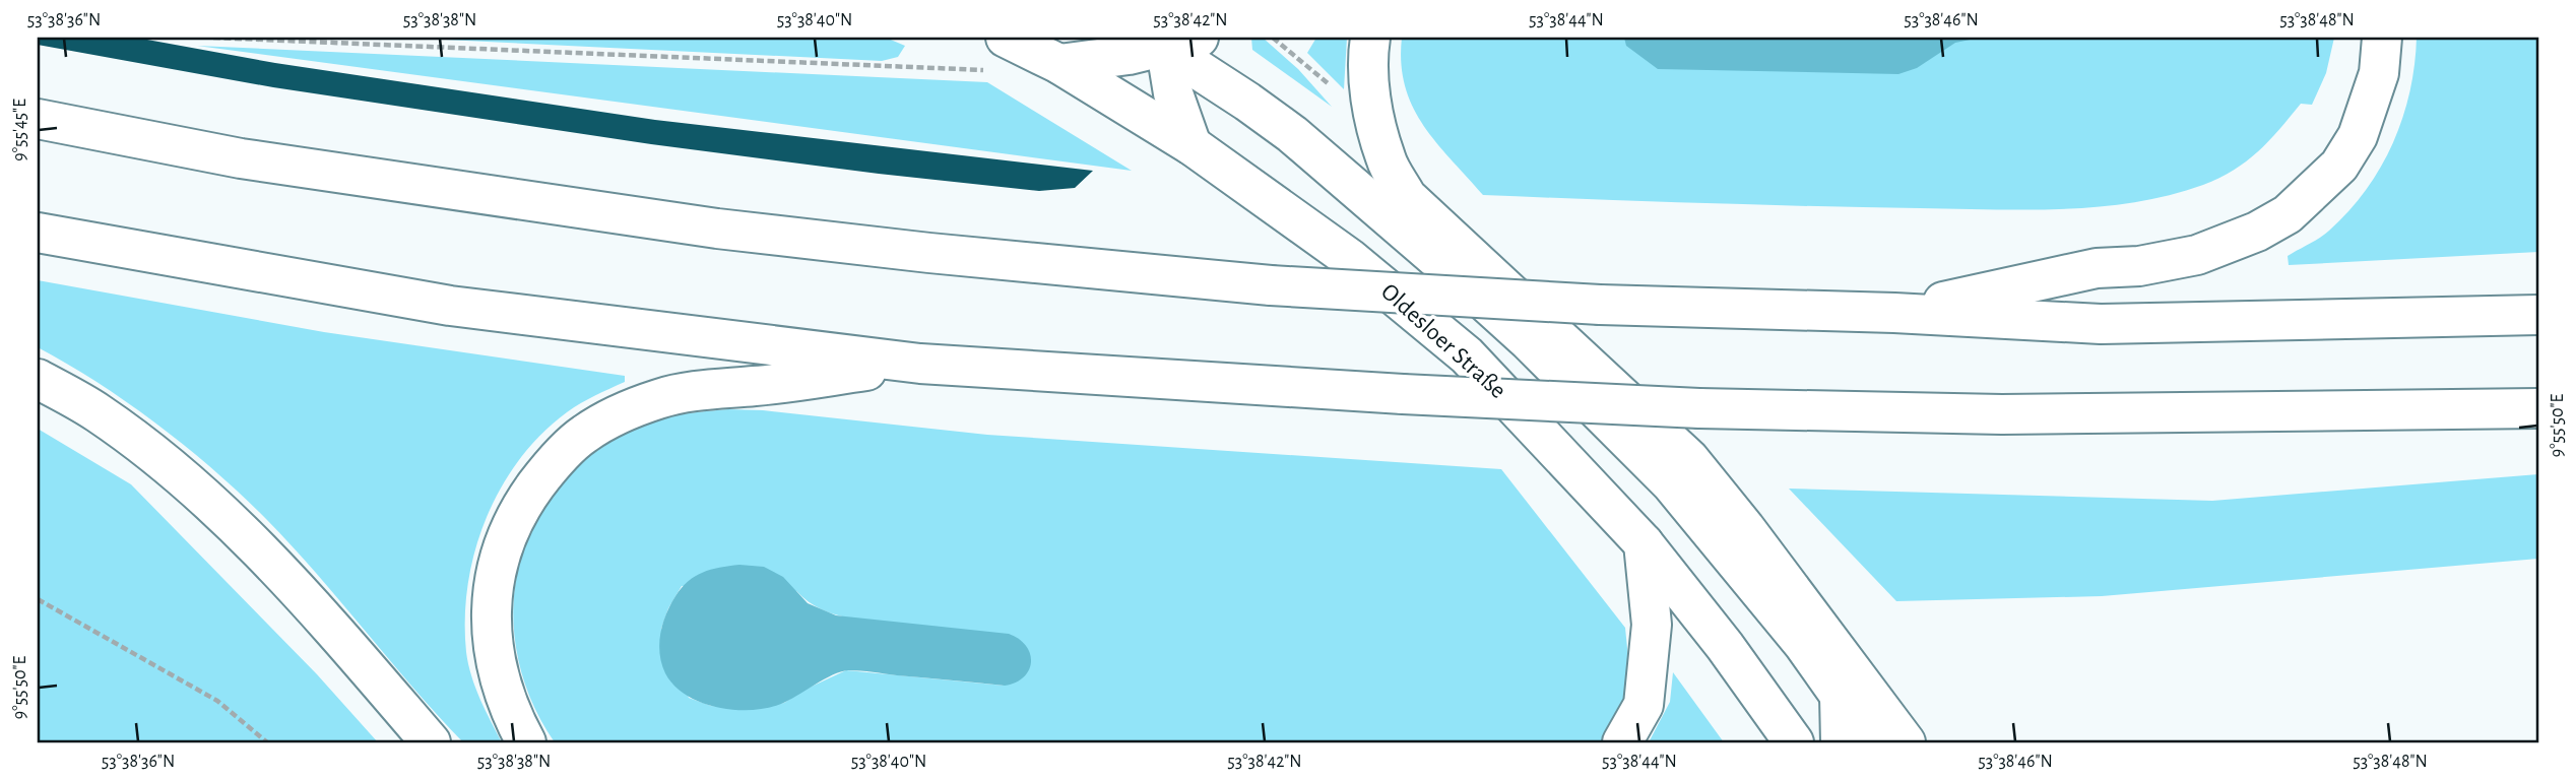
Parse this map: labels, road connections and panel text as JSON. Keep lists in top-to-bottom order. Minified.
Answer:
{"streets":{"main road":["Oldesloer Straße"]},"coordinates":["53°38'36\"N","53°38'38\"N","53°38'40\"N","53°38'42\"N","53°38'44\"N","53°38'46\"N","53°38'48\"N","9°55'45\"E","9°55'50\"E"]}
